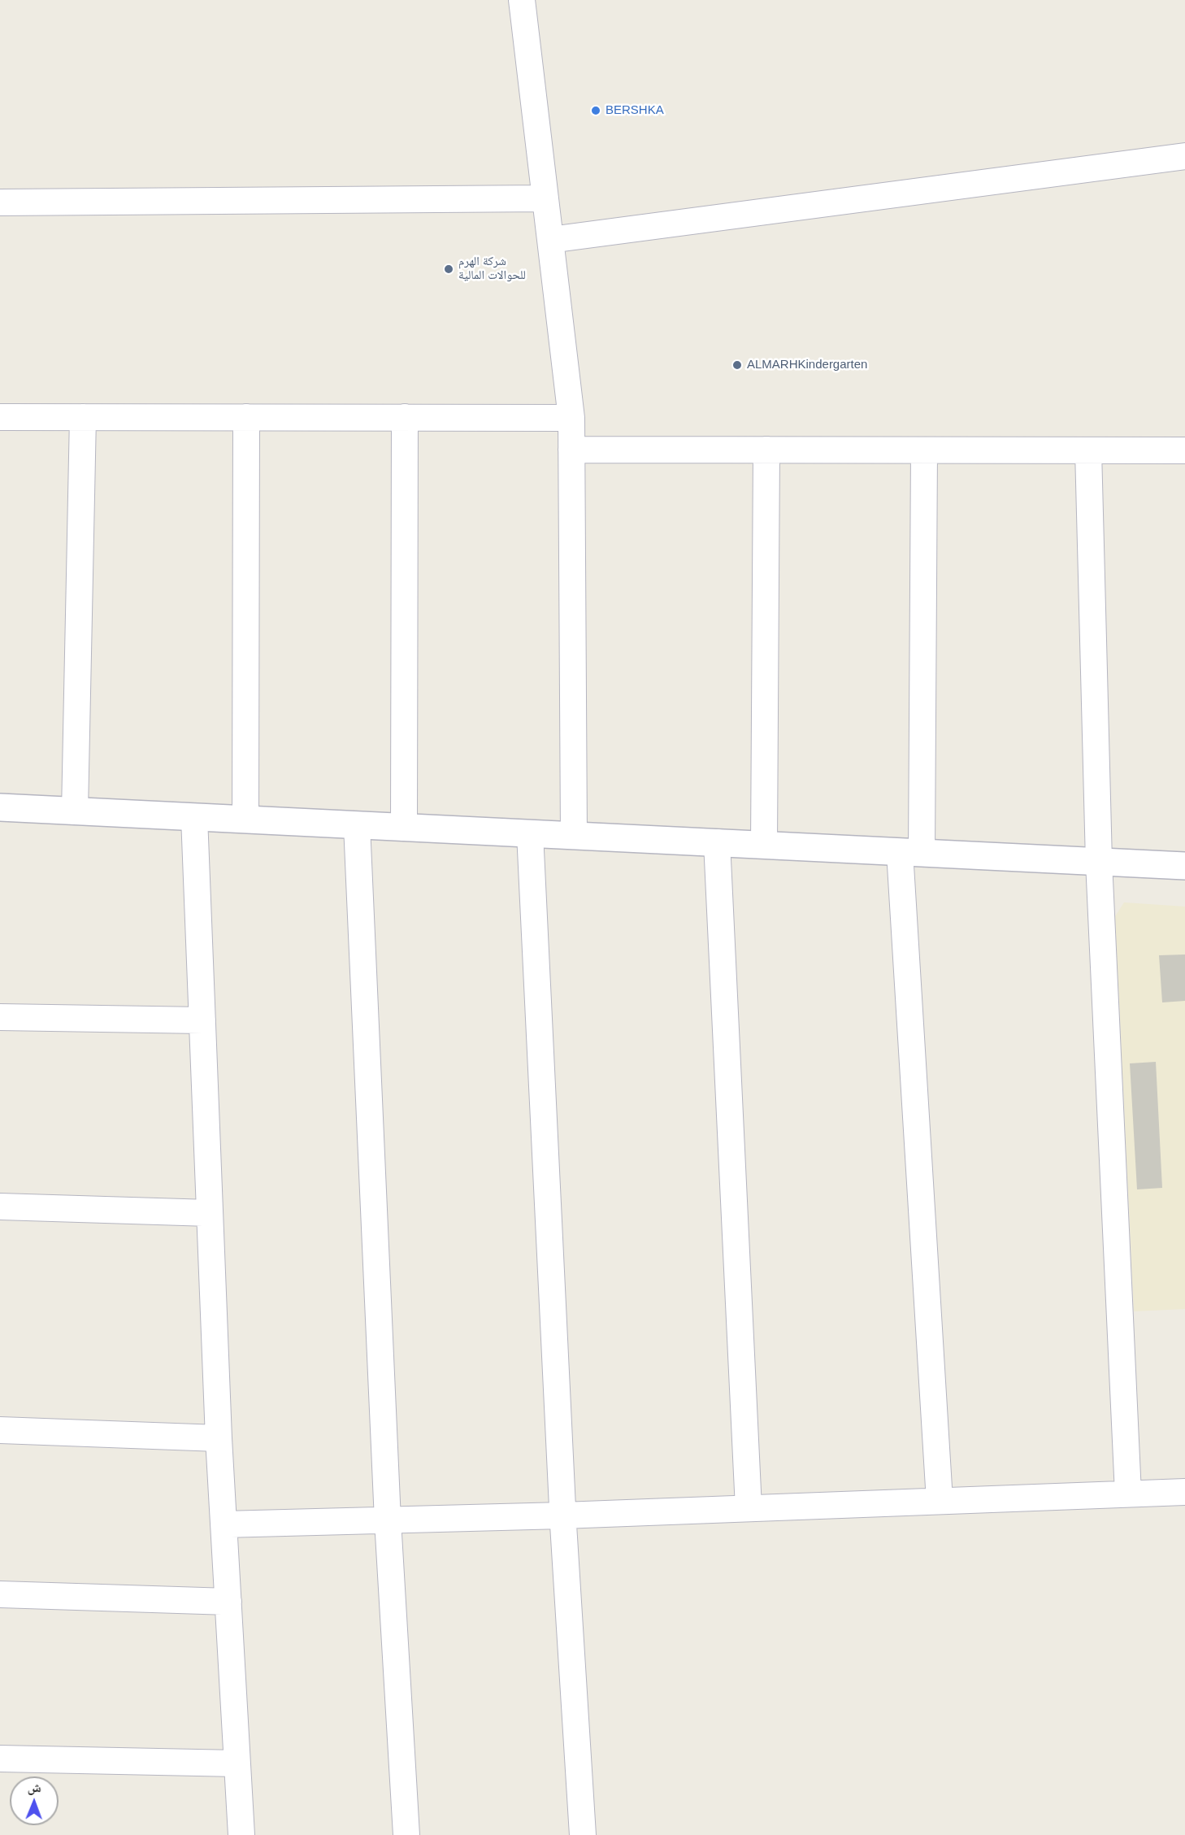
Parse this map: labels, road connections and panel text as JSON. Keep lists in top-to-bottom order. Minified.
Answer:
{"places":["BERSHKA","شركة الهرم للحوالات المالية","ALMARHKindergarten"],"north":"top"}
